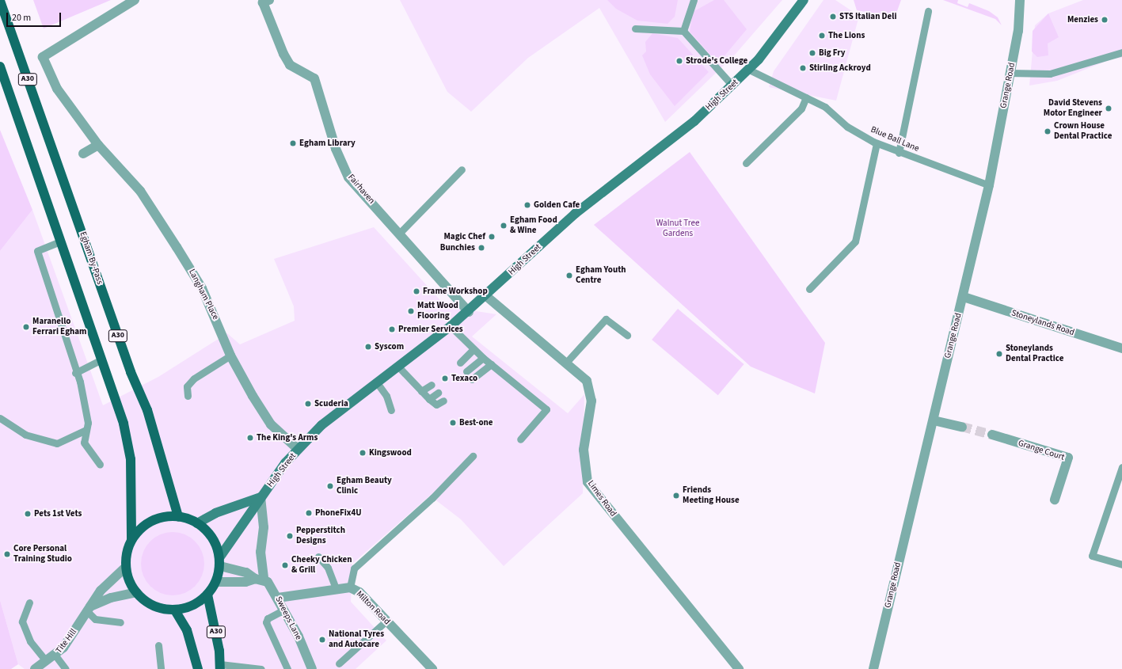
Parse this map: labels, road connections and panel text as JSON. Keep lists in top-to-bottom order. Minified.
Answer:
{"streets":{"main road":["A30","High Street","Egham By-Pass"],"street":["Grange Road","Fairhaven","Langham Place","Stoneylands Road","Grange Court","Limes Road","Milton Road","Sweeps Lane","Tite Hill"],"lane":["Blue Ball Lane"]},"crossings":[["A30","High Street"],["A30","Egham By-Pass"],["A30","Sweeps Lane"],["A30","Tite Hill"],["Grange Road","Blue Ball Lane"],["Grange Road","Stoneylands Road"],["High Street","Blue Ball Lane"],["High Street","Fairhaven"],["High Street","Egham By-Pass"],["High Street","Langham Place"],["High Street","Limes Road"],["High Street","Sweeps Lane"],["High Street","Tite Hill"],["Egham By-Pass","Sweeps Lane"],["Egham By-Pass","Tite Hill"],["Milton Road","Sweeps Lane"],["Sweeps Lane","Tite Hill"]],"parks":["Walnut Tree Gardens"],"places":["STS Italian Deli","Menzies","The Lions","Big Fry","Strode's College","Stirling Ackroyd","David Stevens Motor Engineer","Crown House Dental Practice","Egham Library","Golden Cafe","Egham Food & Wine","Magic Chef","Bunchies","Egham Youth Centre","Frame Workshop","Matt Wood Flooring","Maranello Ferrari Egham","Premier Services","Syscom","Stoneylands Dental Practice","Texaco","Scuderia","Best-one","The King's Arms","Kingswood","Egham Beauty Clinic","Friends Meeting House","PhoneFix4U","Pets 1st Vets","Pepperstitch Designs","Core Personal Training Studio","Cheeky Chicken & Grill","National Tyres and Autocare"],"scale_bar":"20 m"}
